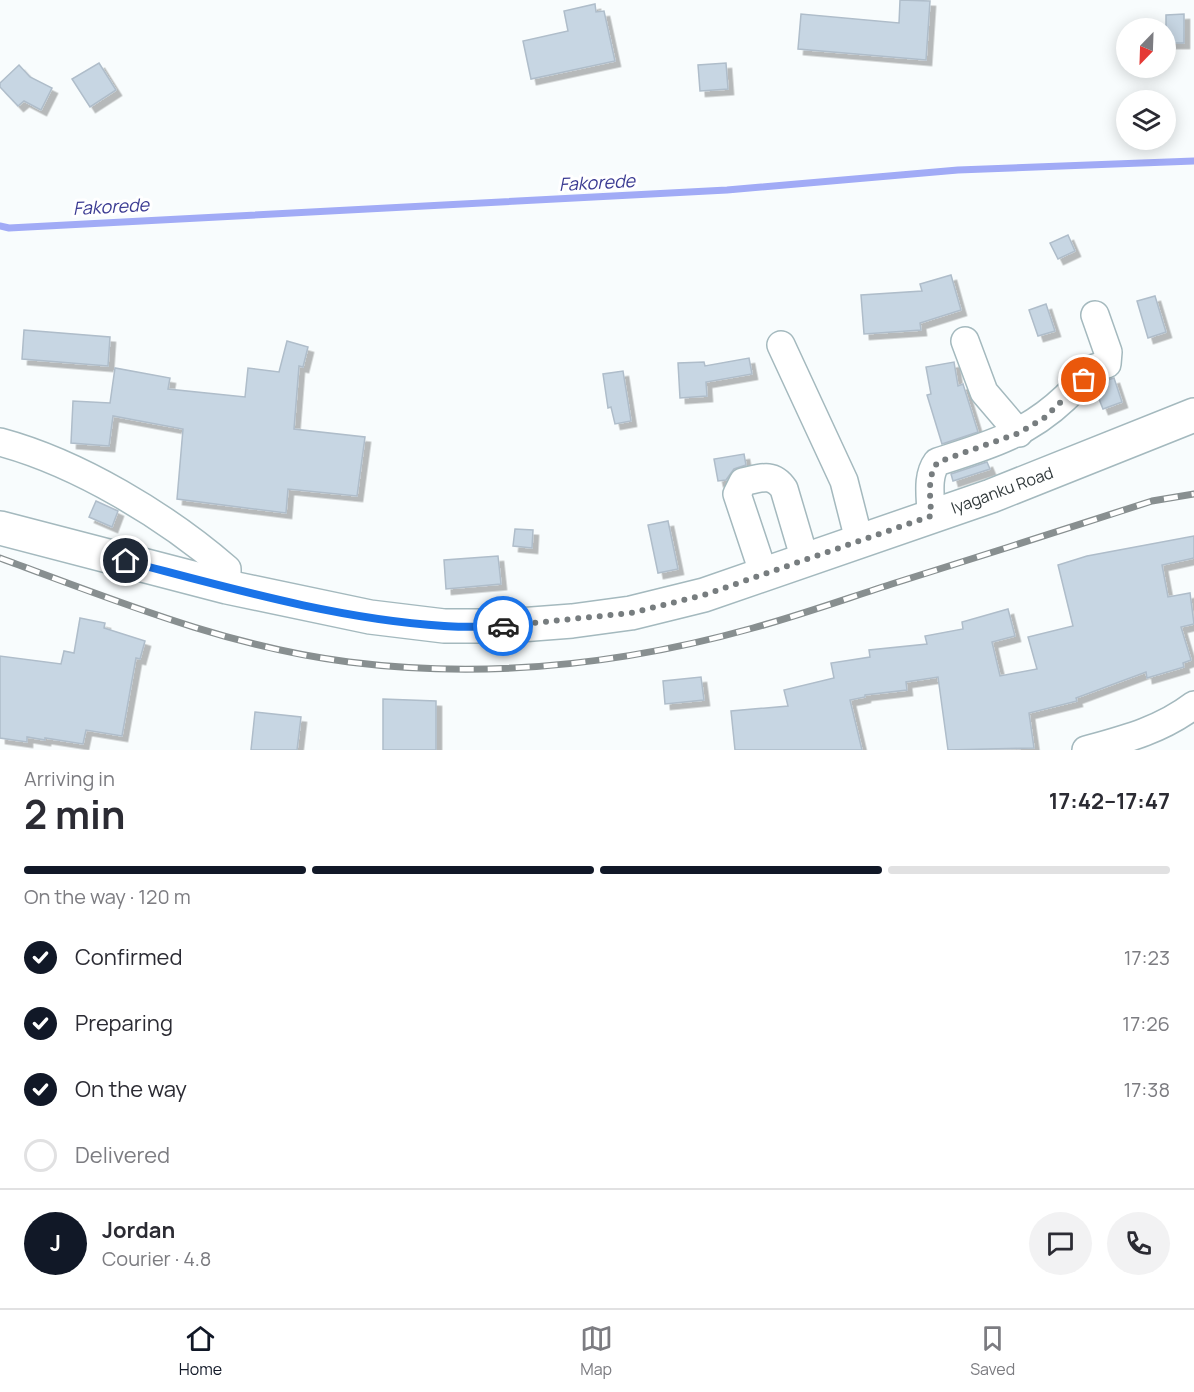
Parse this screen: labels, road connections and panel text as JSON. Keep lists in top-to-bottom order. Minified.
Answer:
{"streets":{"highway":["Iyaganku Road"]},"water":["Fakorede"],"north":"bottom left","page":{"heading":["2 min","Arriving in","17:42–17:47"],"panel":["Jordan","Courier · 4.8"],"bar":"On the way · 120 m","list":[["Confirmed","17:23"],["Preparing","17:26"],["On the way","17:38"],"Delivered"],"round":"J","tabs":["Home","Map","Saved"]}}
